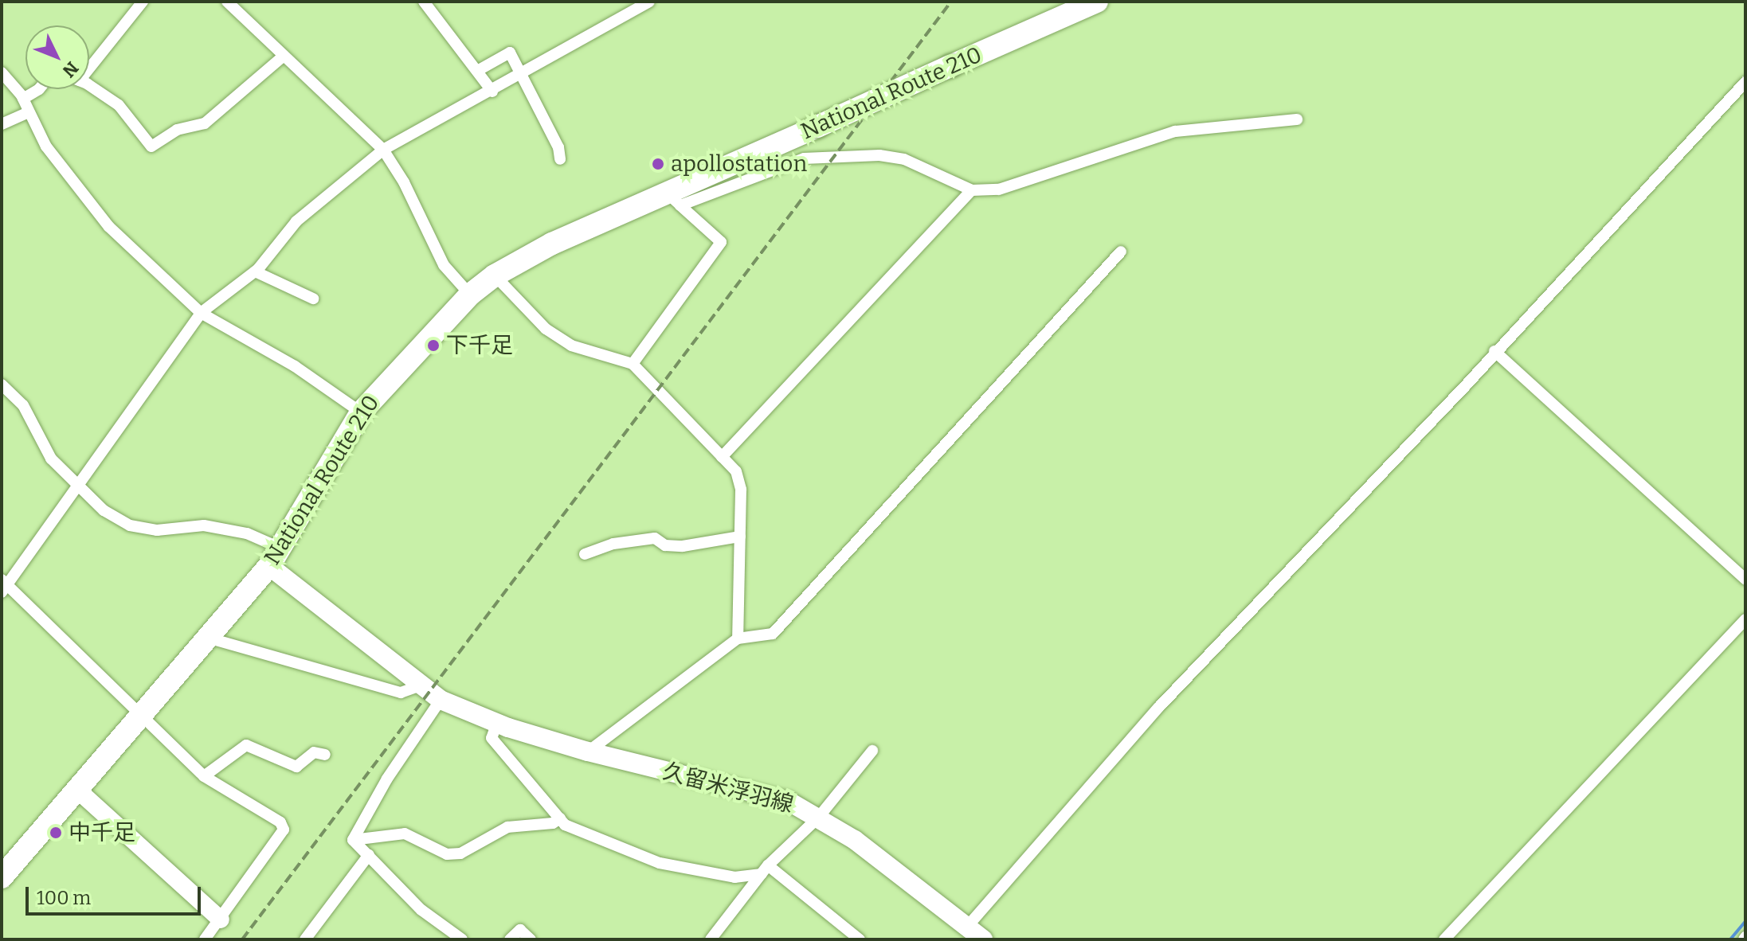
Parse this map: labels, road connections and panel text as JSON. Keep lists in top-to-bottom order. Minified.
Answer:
{"streets":{"highway":["National Route 210"],"main road":["久留米浮羽線"]},"crossings":[["National Route 210","久留米浮羽線"]],"places":["apollostation","下千足","中千足"],"scale_bar":"100 m","north":"bottom right"}
